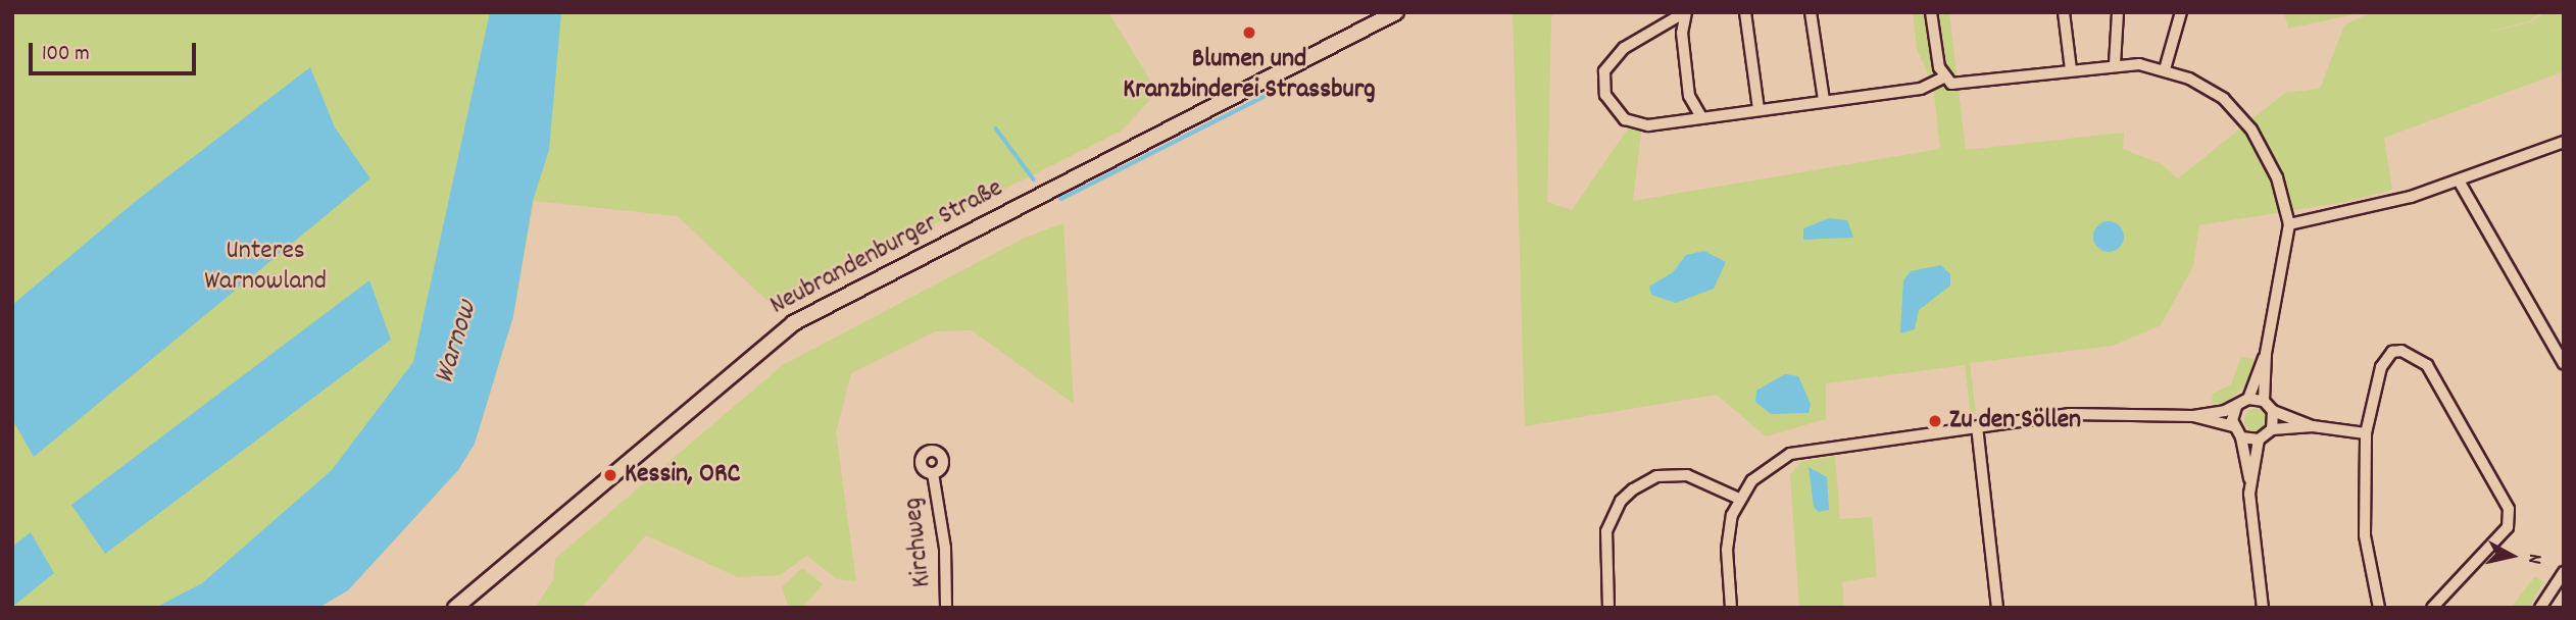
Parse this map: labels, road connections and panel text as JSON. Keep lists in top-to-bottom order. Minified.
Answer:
{"streets":{"main road":["Neubrandenburger Straße"],"street":["Kirchweg"]},"water":["Warnow"],"parks":["Unteres Warnowland"],"places":["Blumen und Kranzbinderei Strassburg","Zu den Söllen","Kessin, ORC"],"scale_bar":"100 m","north":"right"}
